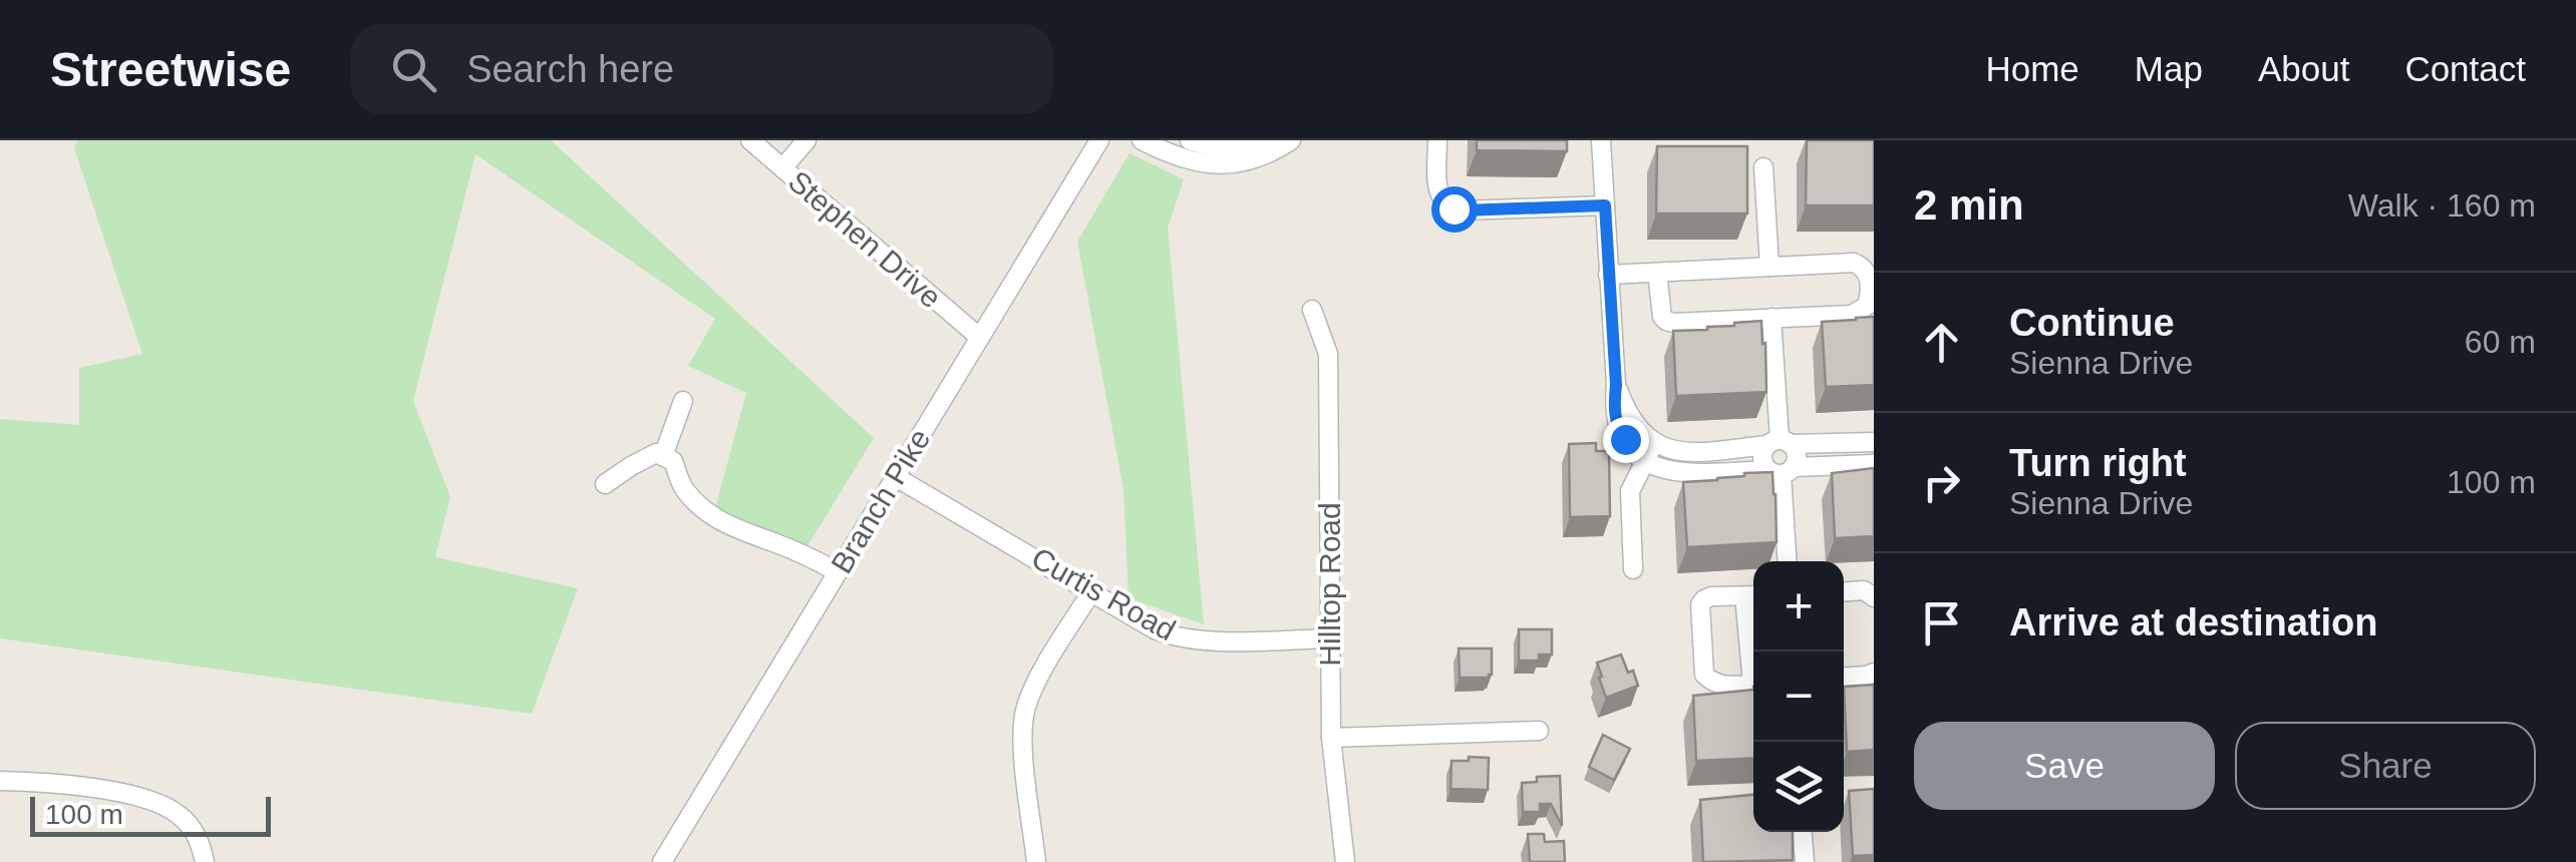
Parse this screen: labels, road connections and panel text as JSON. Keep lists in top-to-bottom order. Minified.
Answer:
{"streets":{"street":["Stephen Drive","Branch Pike","Hilltop Road","Curtis Road"]},"crossings":[["Stephen Drive","Branch Pike"],["Branch Pike","Curtis Road"],["Hilltop Road","Curtis Road"]],"scale_bar":"100 m","page":{"header":"Streetwise","search":"Search here","nav":["Home","Map","About","Contact"],"heading":["2 min","Walk · 160 m"],"list":[["Continue","Sienna Drive","60 m"],["Turn right","Sienna Drive","100 m"],"Arrive at destination"],"map_buttons":["+","−"],"buttons":["Save","Share"],"scale":"100 m"}}
